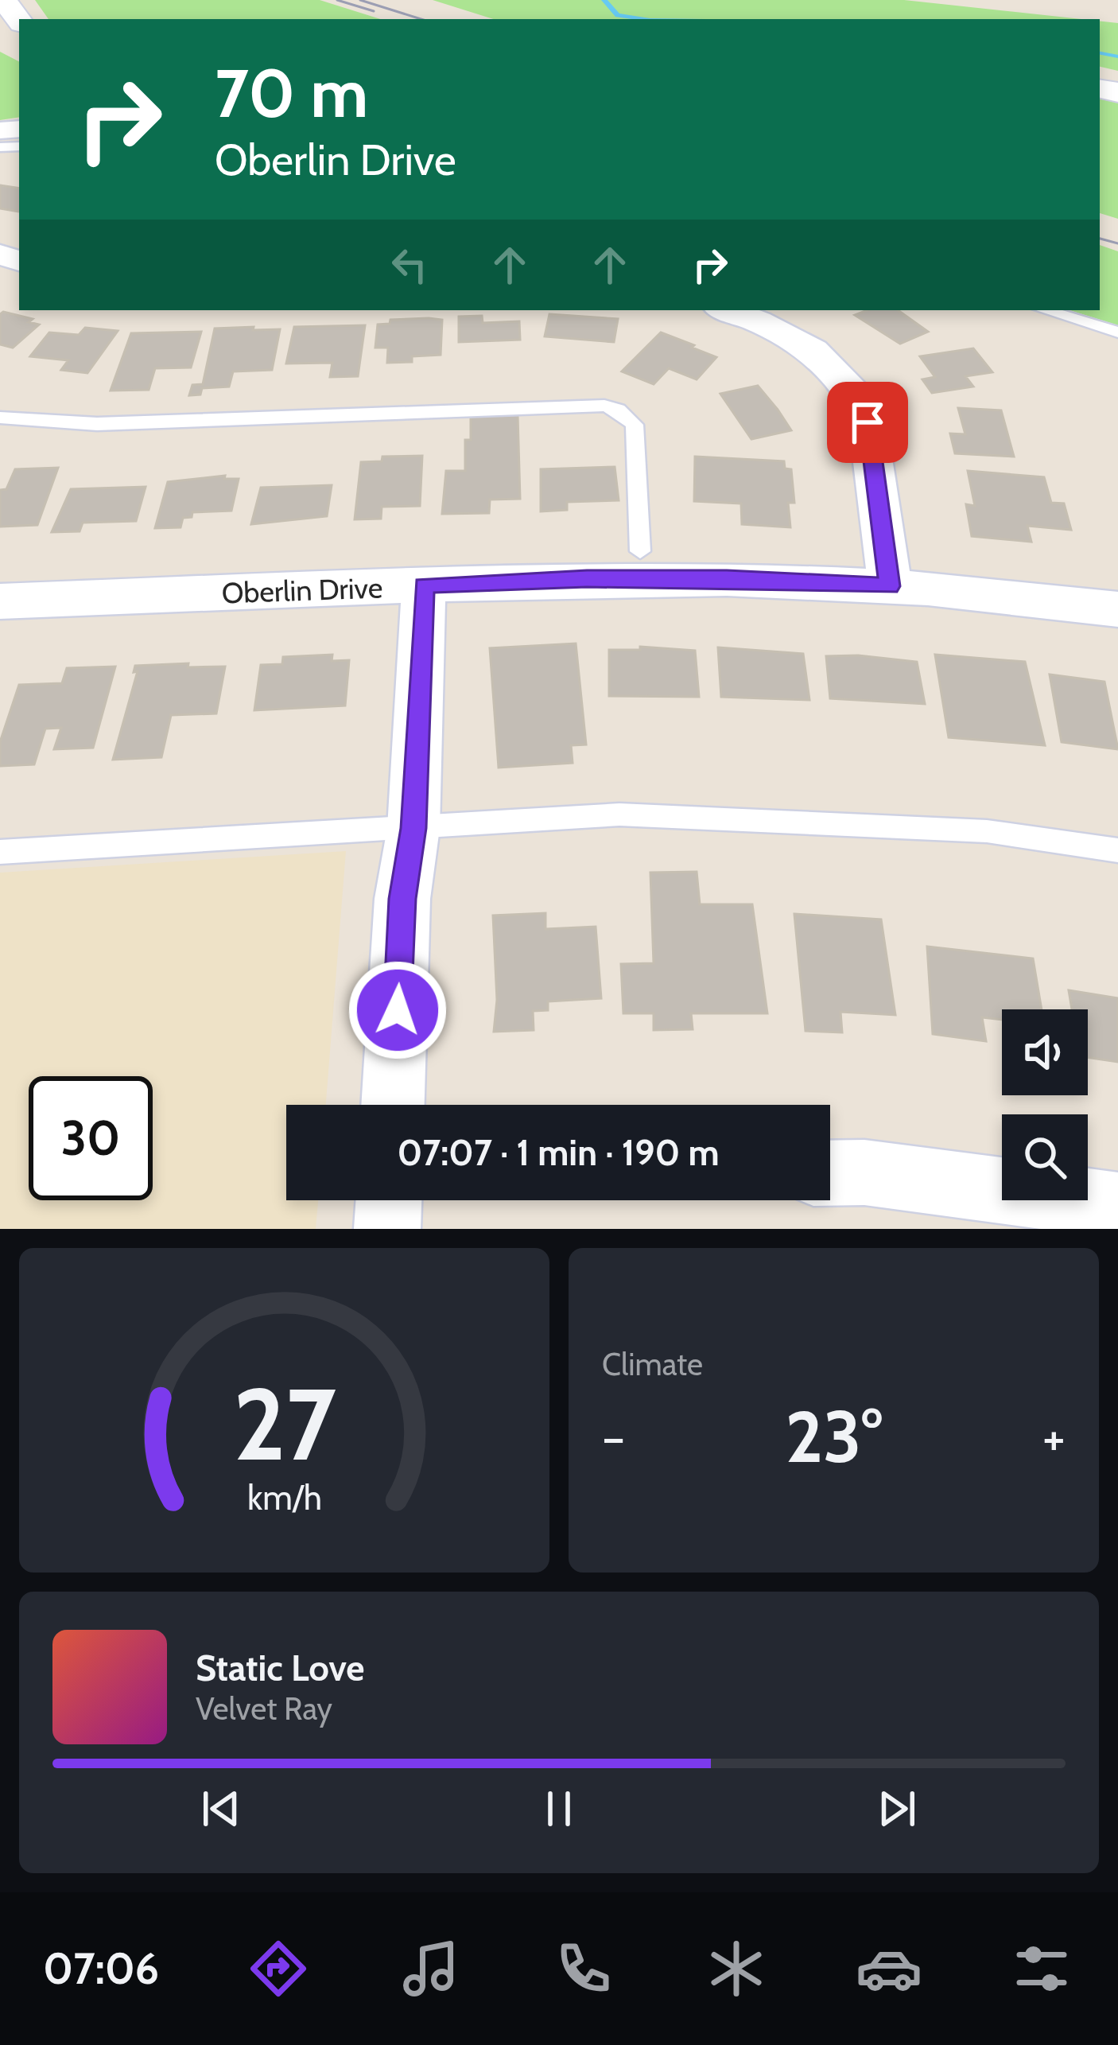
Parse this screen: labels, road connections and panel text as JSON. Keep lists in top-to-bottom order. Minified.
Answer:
{"streets":{"street":["Oberlin Drive"]},"page":{"turn":["70 m","Oberlin Drive"],"limit":"30","trip":"07:07 · 1 min · 190 m","tile":"Climate","heat":["−","23°","+"],"song":["Static Love","Velvet Ray"],"tabs":"07:06","gauge":["27","km/h"]}}
